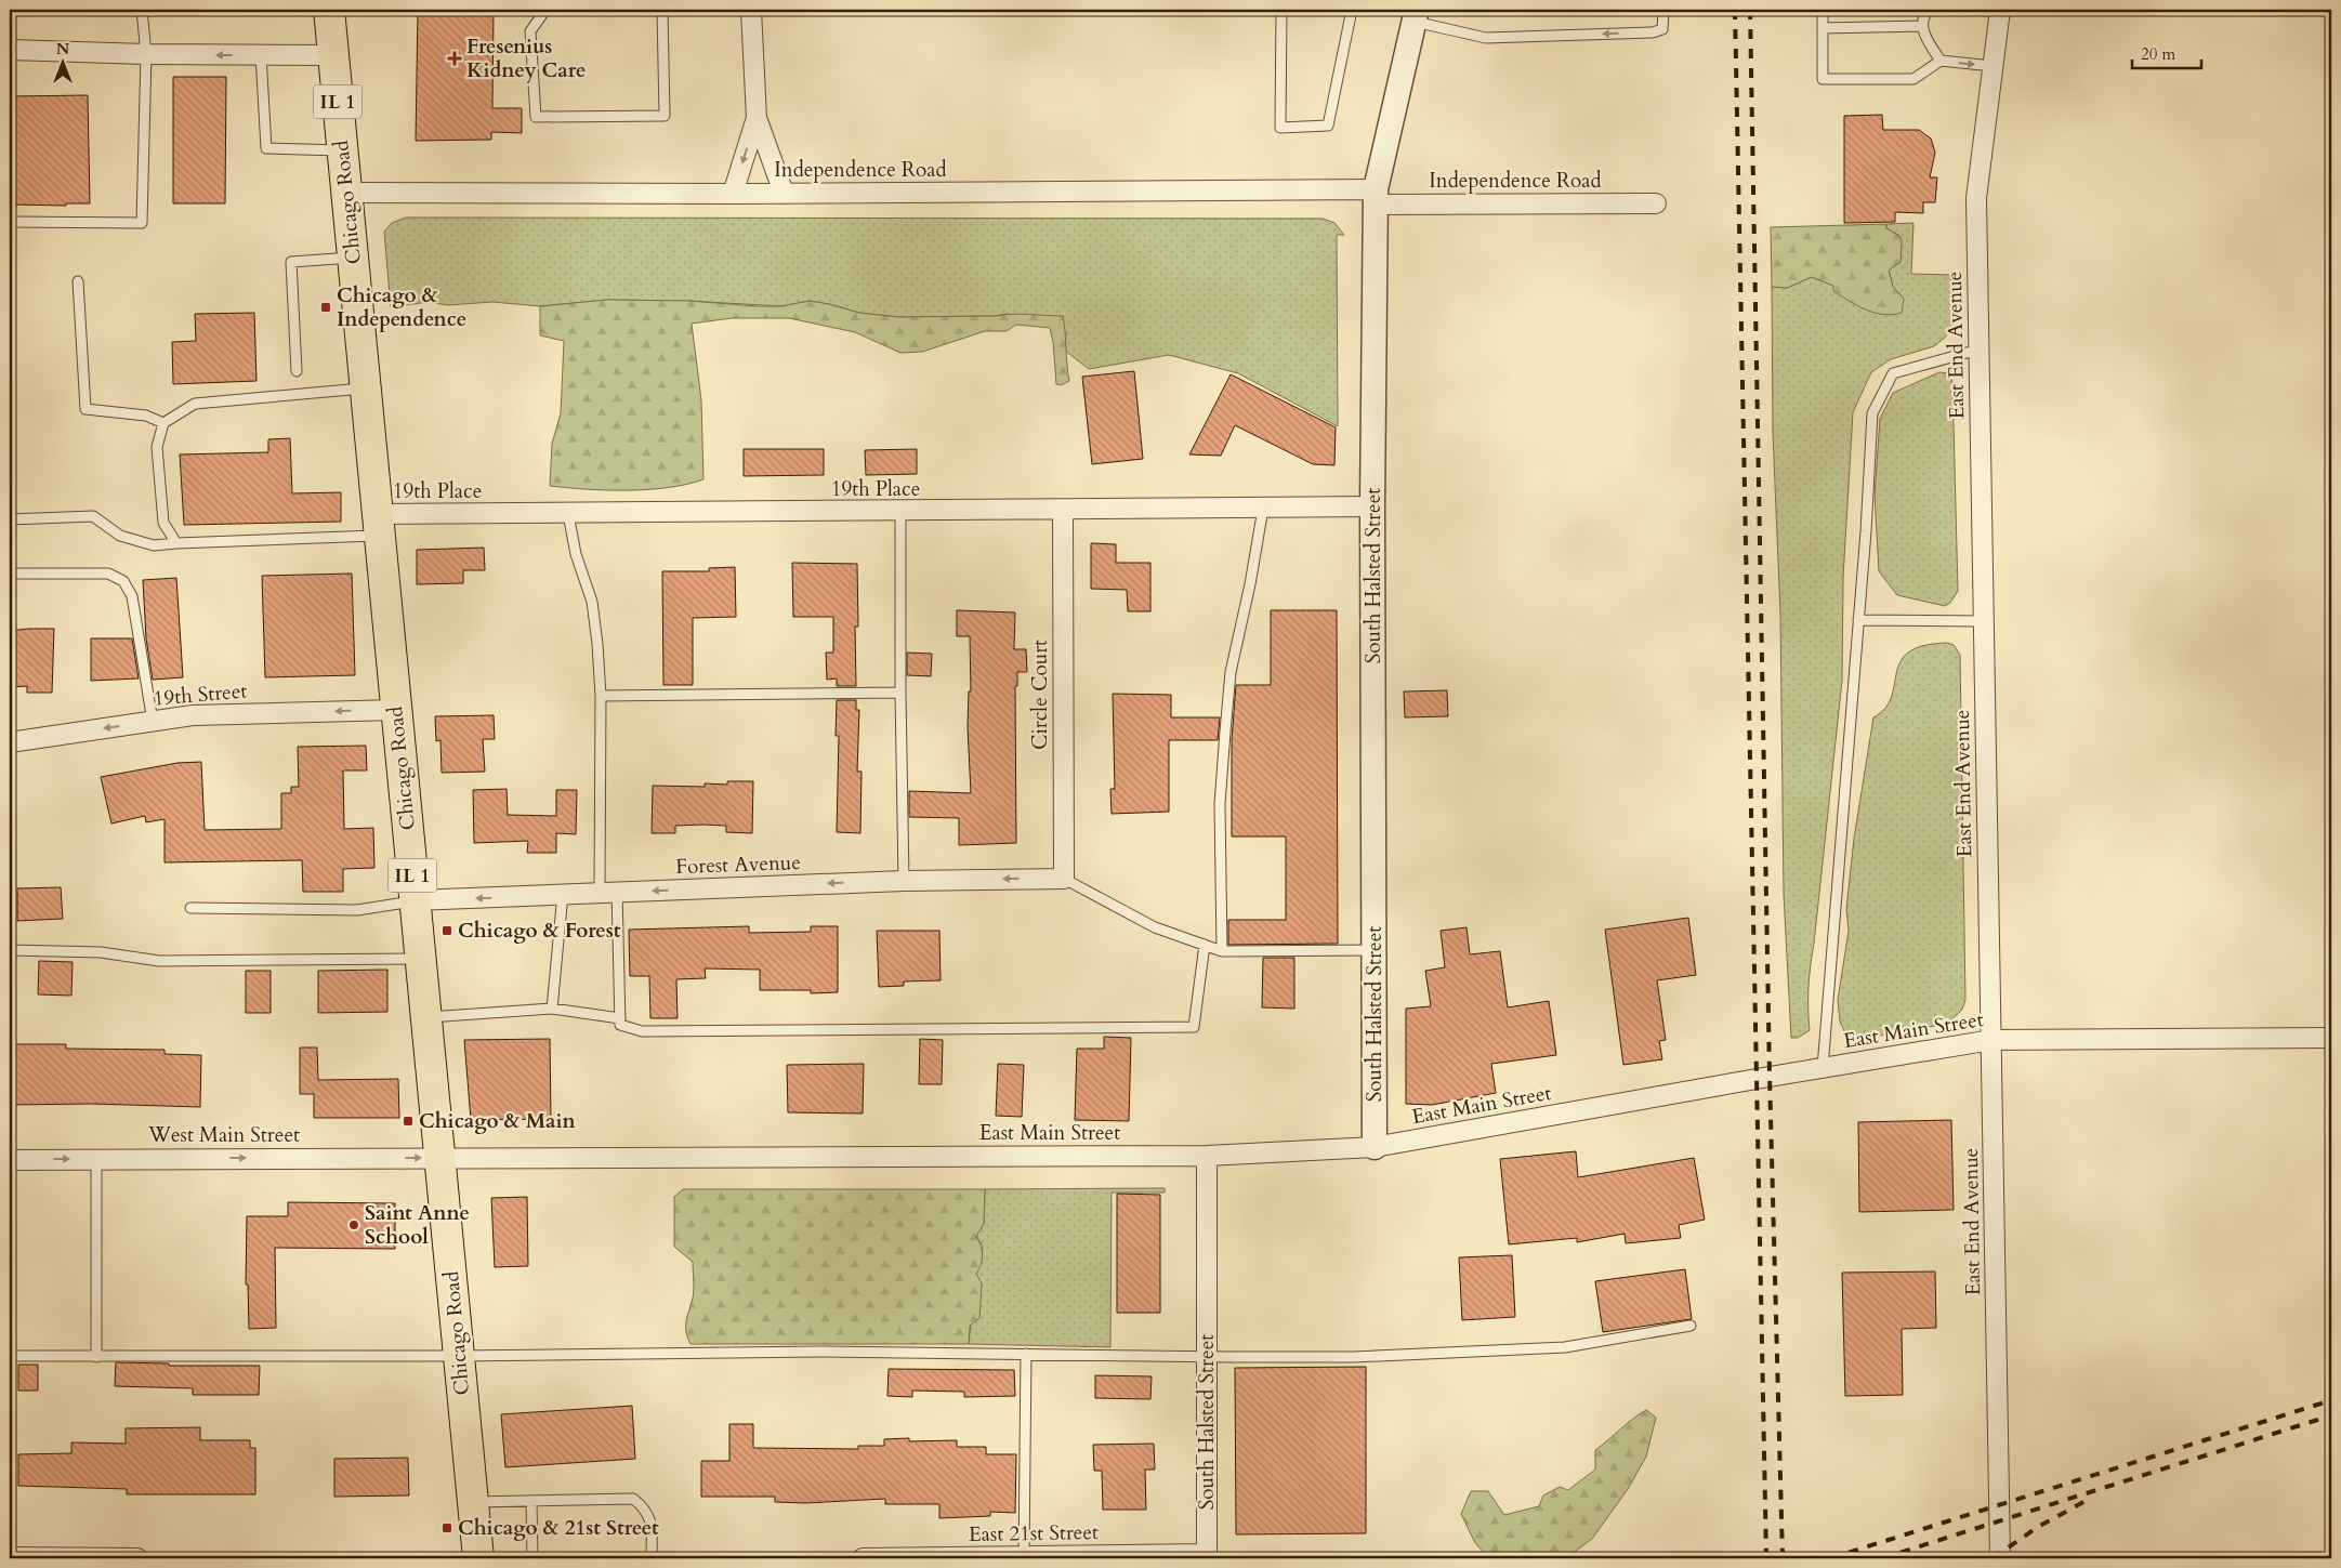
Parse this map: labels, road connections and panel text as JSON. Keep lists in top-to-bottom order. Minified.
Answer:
{"streets":{"main road":["IL 1","Chicago Road"],"street":["Independence Road","East End Avenue","19th Place","South Halsted Street","19th Street","Circle Court","Forest Avenue","East Main Street","West Main Street","East 21st Street"]},"crossings":[["Independence Road","Chicago Road"],["Independence Road","South Halsted Street"],["Chicago Road","19th Place"],["Chicago Road","19th Street"],["Chicago Road","Forest Avenue"],["Chicago Road","East Main Street"],["Chicago Road","West Main Street"],["East End Avenue","East Main Street"],["19th Place","South Halsted Street"],["19th Place","Circle Court"],["South Halsted Street","East Main Street"],["South Halsted Street","East 21st Street"],["Circle Court","Forest Avenue"],["East Main Street","West Main Street"]],"one_way":["19th Street","Forest Avenue","West Main Street"],"places":{"health":["Fresenius Kidney Care"],"transit":["Chicago & Independence","Chicago & Forest","Chicago & Main","Chicago & 21st Street"],"other":["Saint Anne School"]},"scale_bar":"20 m","north":"top"}
